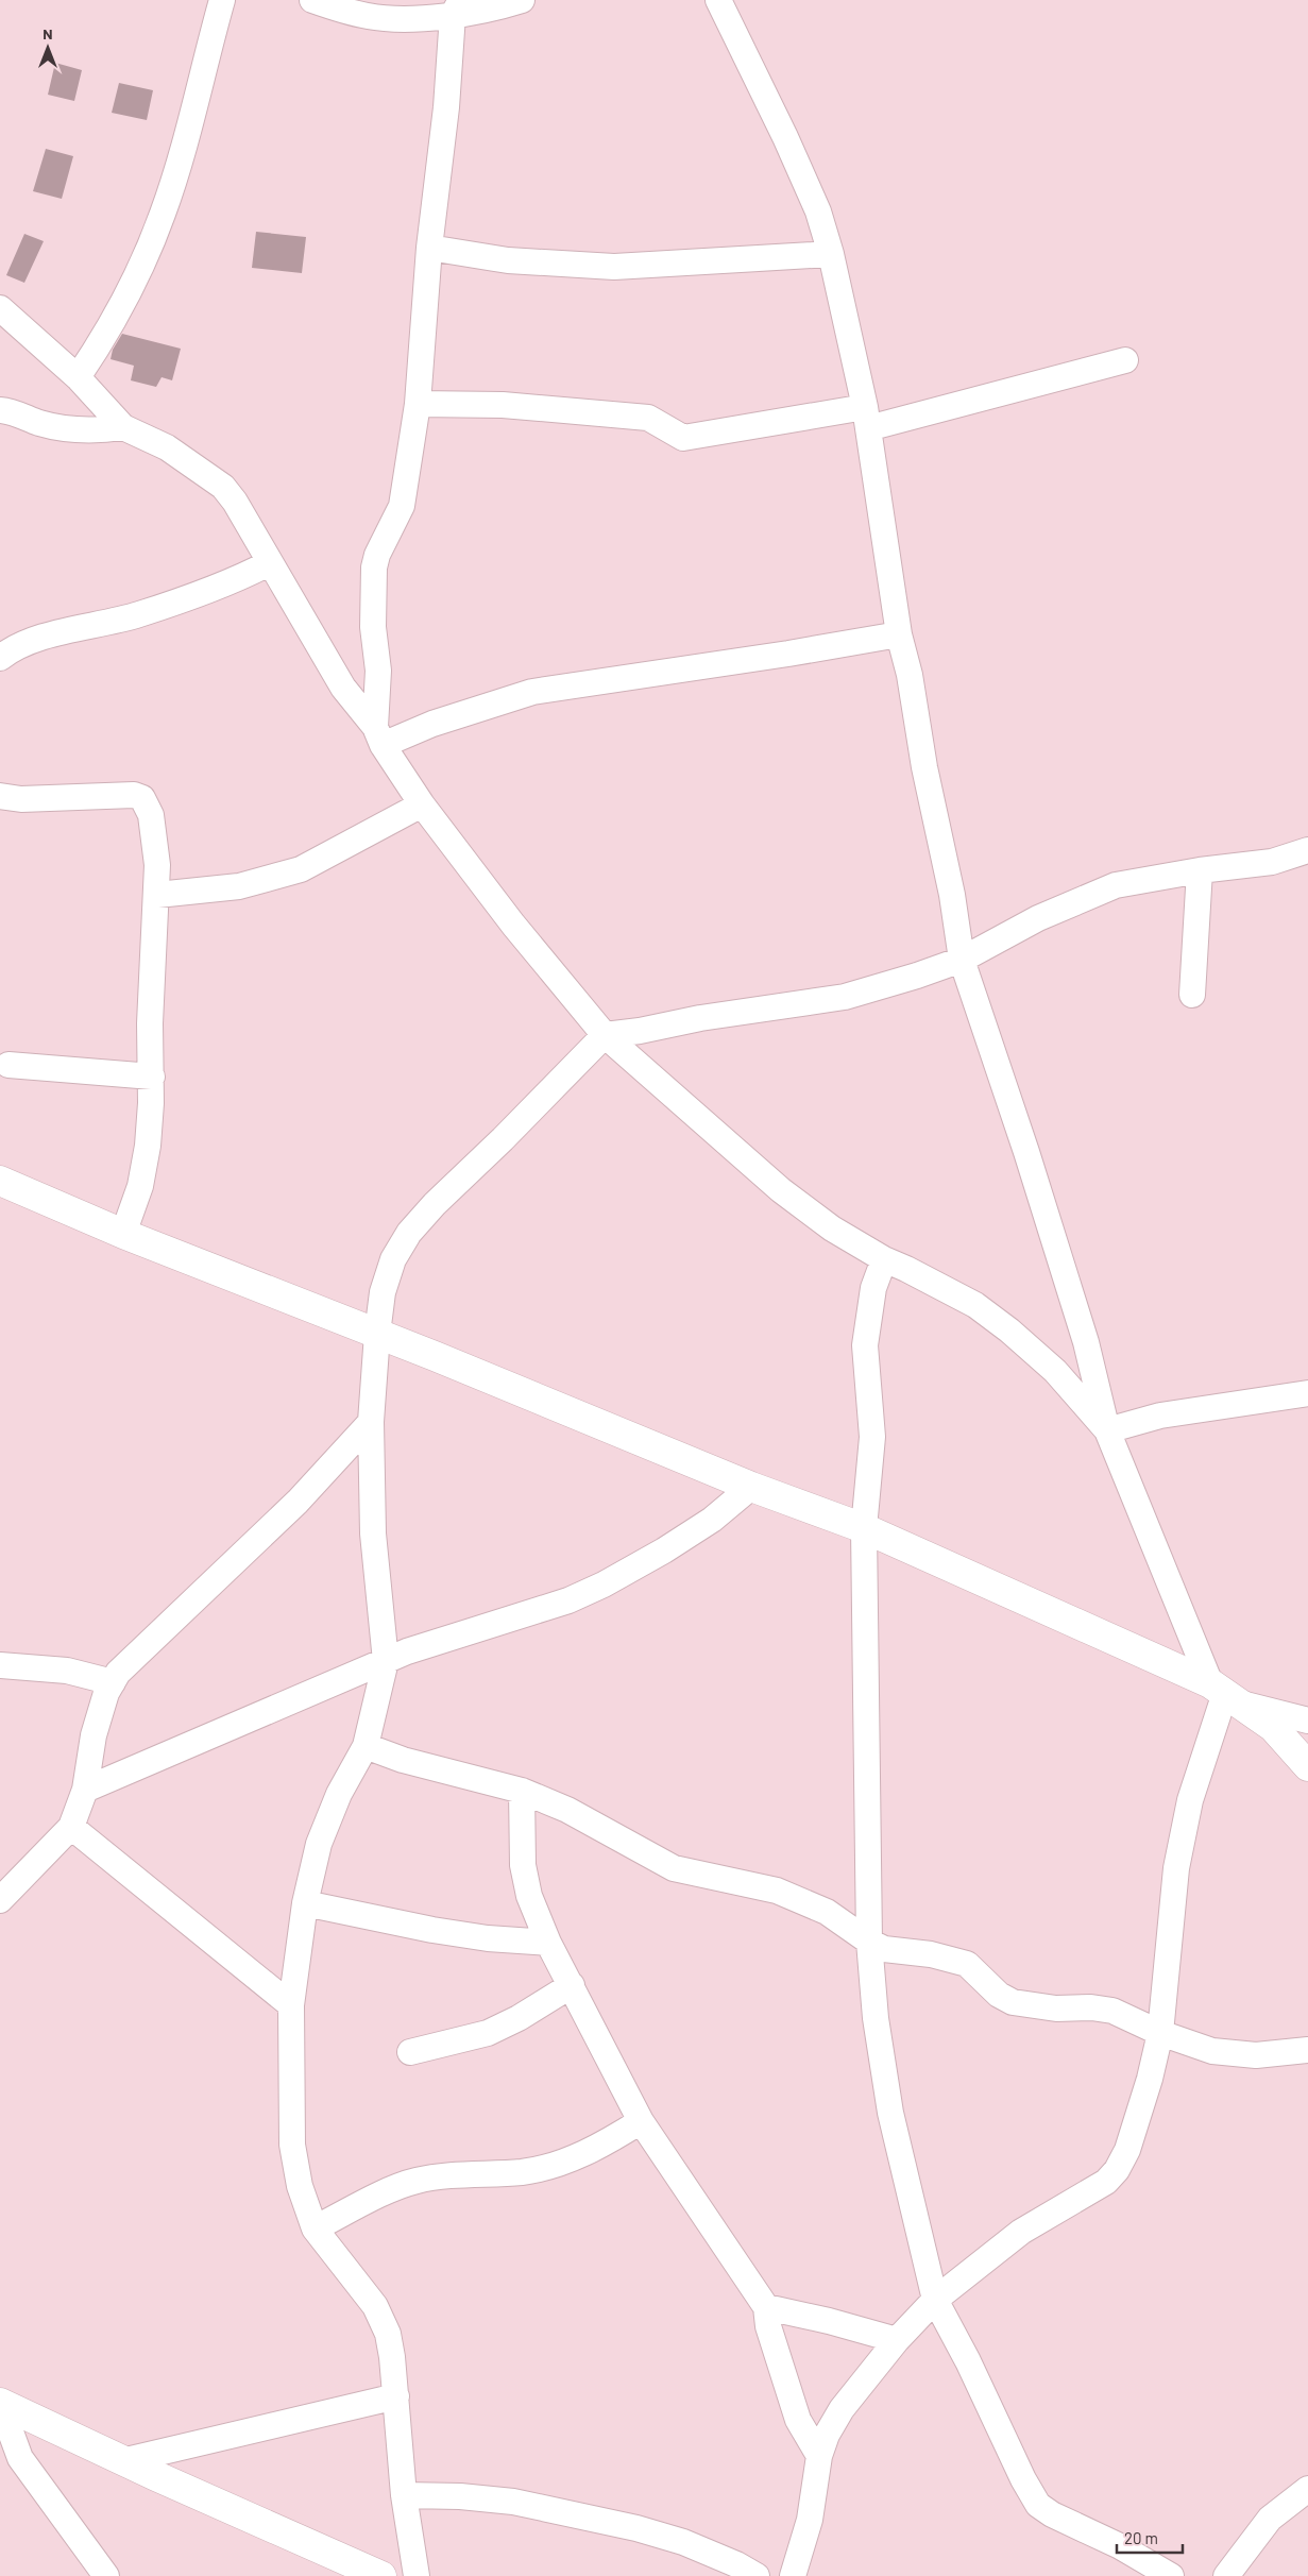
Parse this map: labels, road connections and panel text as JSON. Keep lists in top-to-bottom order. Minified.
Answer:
{"scale_bar":"20 m","north":"top"}
